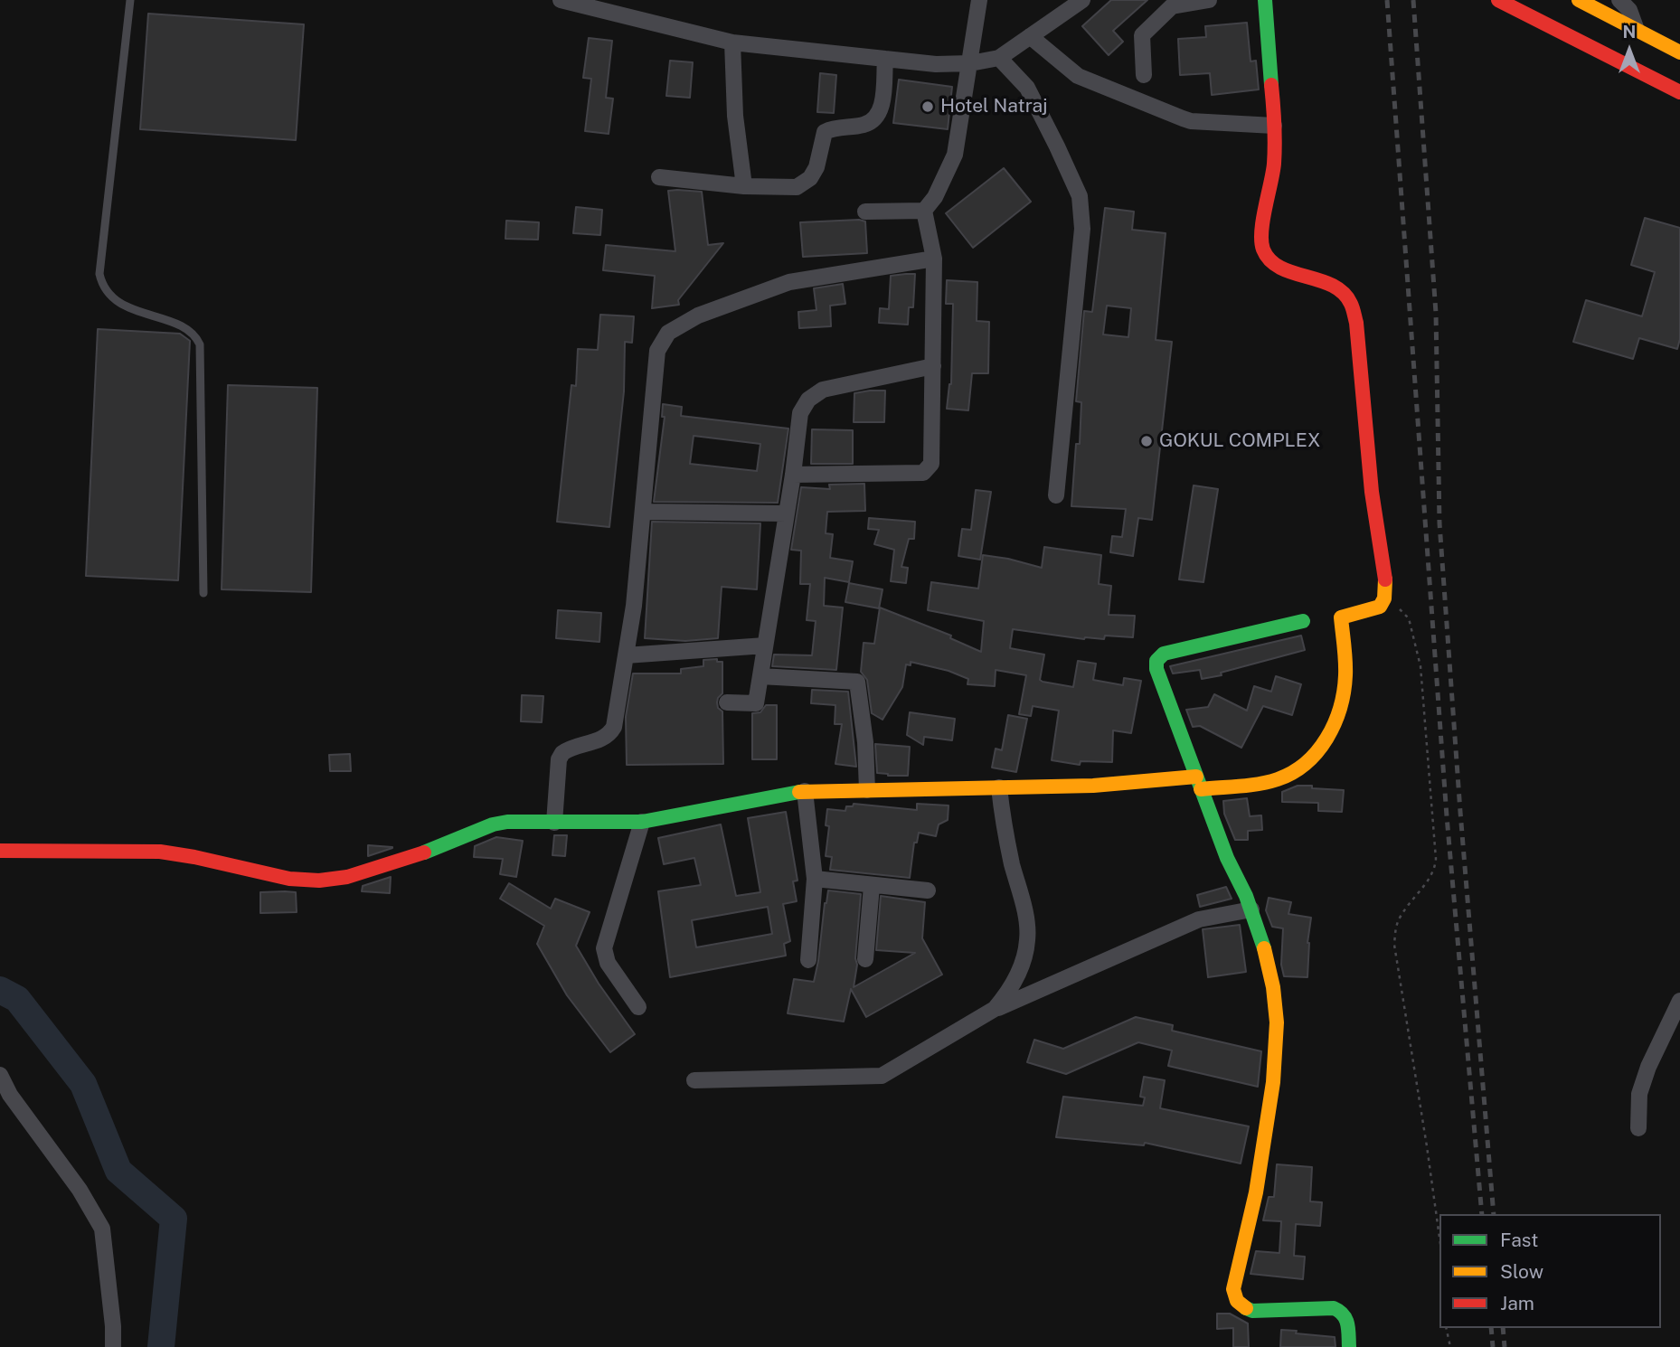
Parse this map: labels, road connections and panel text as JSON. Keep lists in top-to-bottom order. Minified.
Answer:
{"places":["Hotel Natraj","GOKUL COMPLEX"],"legend":["Fast","Slow","Jam"],"north":"top"}
